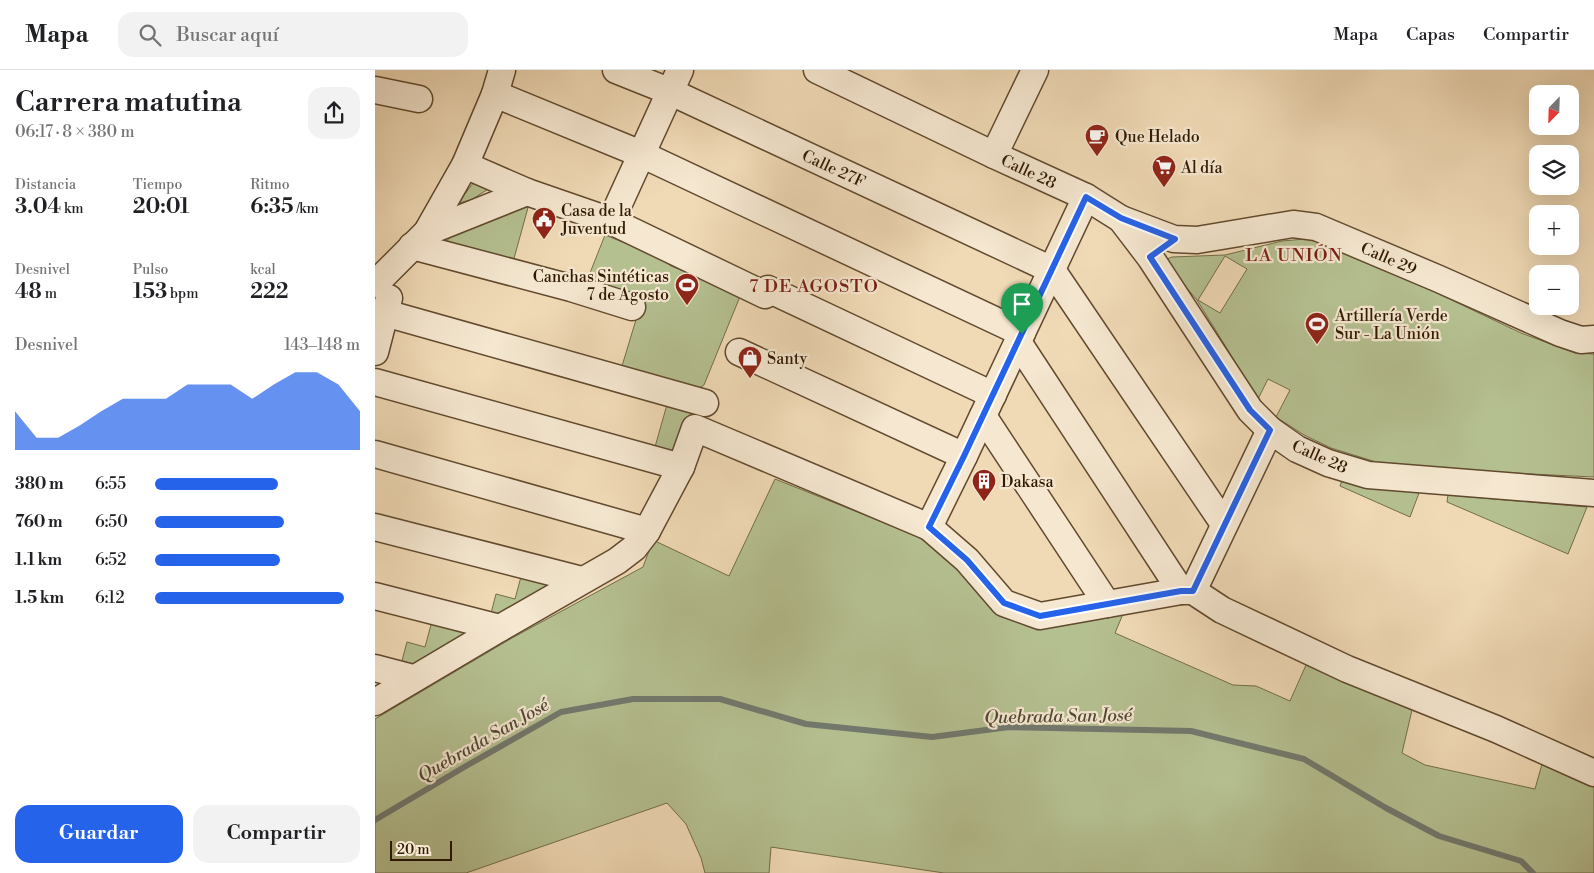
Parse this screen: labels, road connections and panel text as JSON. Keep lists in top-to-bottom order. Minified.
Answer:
{"streets":{"street":["Calle 27F","Calle 28","Calle 29"]},"districts":["LA UNIÓN","7 DE AGOSTO"],"water":["Quebrada San José"],"places":{"cafe":["Que Helado"],"supermarket":["Al día"],"public building":["Casa de la Juventud"],"sports":["Canchas Sintéticas 7 de Agosto","Artillería Verde Sur - La Unión"],"shop":["Santy"],"building":["Dakasa"]},"scale_bar":"20 m","north":"bottom left","page":{"header":"Mapa","search":"Buscar aquí","nav":["Mapa","Capas","Compartir"],"heading":["Carrera matutina","06:17 · 8 × 380 m"],"map_buttons":["+","−"],"stats":[["Distancia","3.04 km"],["Tiempo","20:01"],["Ritmo","6:35 /km"],["Desnivel","48 m"],["Pulso","153 bpm"],["kcal","222"]],"chart":["Desnivel","143–148 m"],"list":[{"name":"380 m","note":"6:55"},{"name":"760 m","note":"6:50"},{"name":"1.1 km","note":"6:52"},{"name":"1.5 km","note":"6:12"}],"buttons":["Guardar","Compartir"],"scale":"20 m"}}
